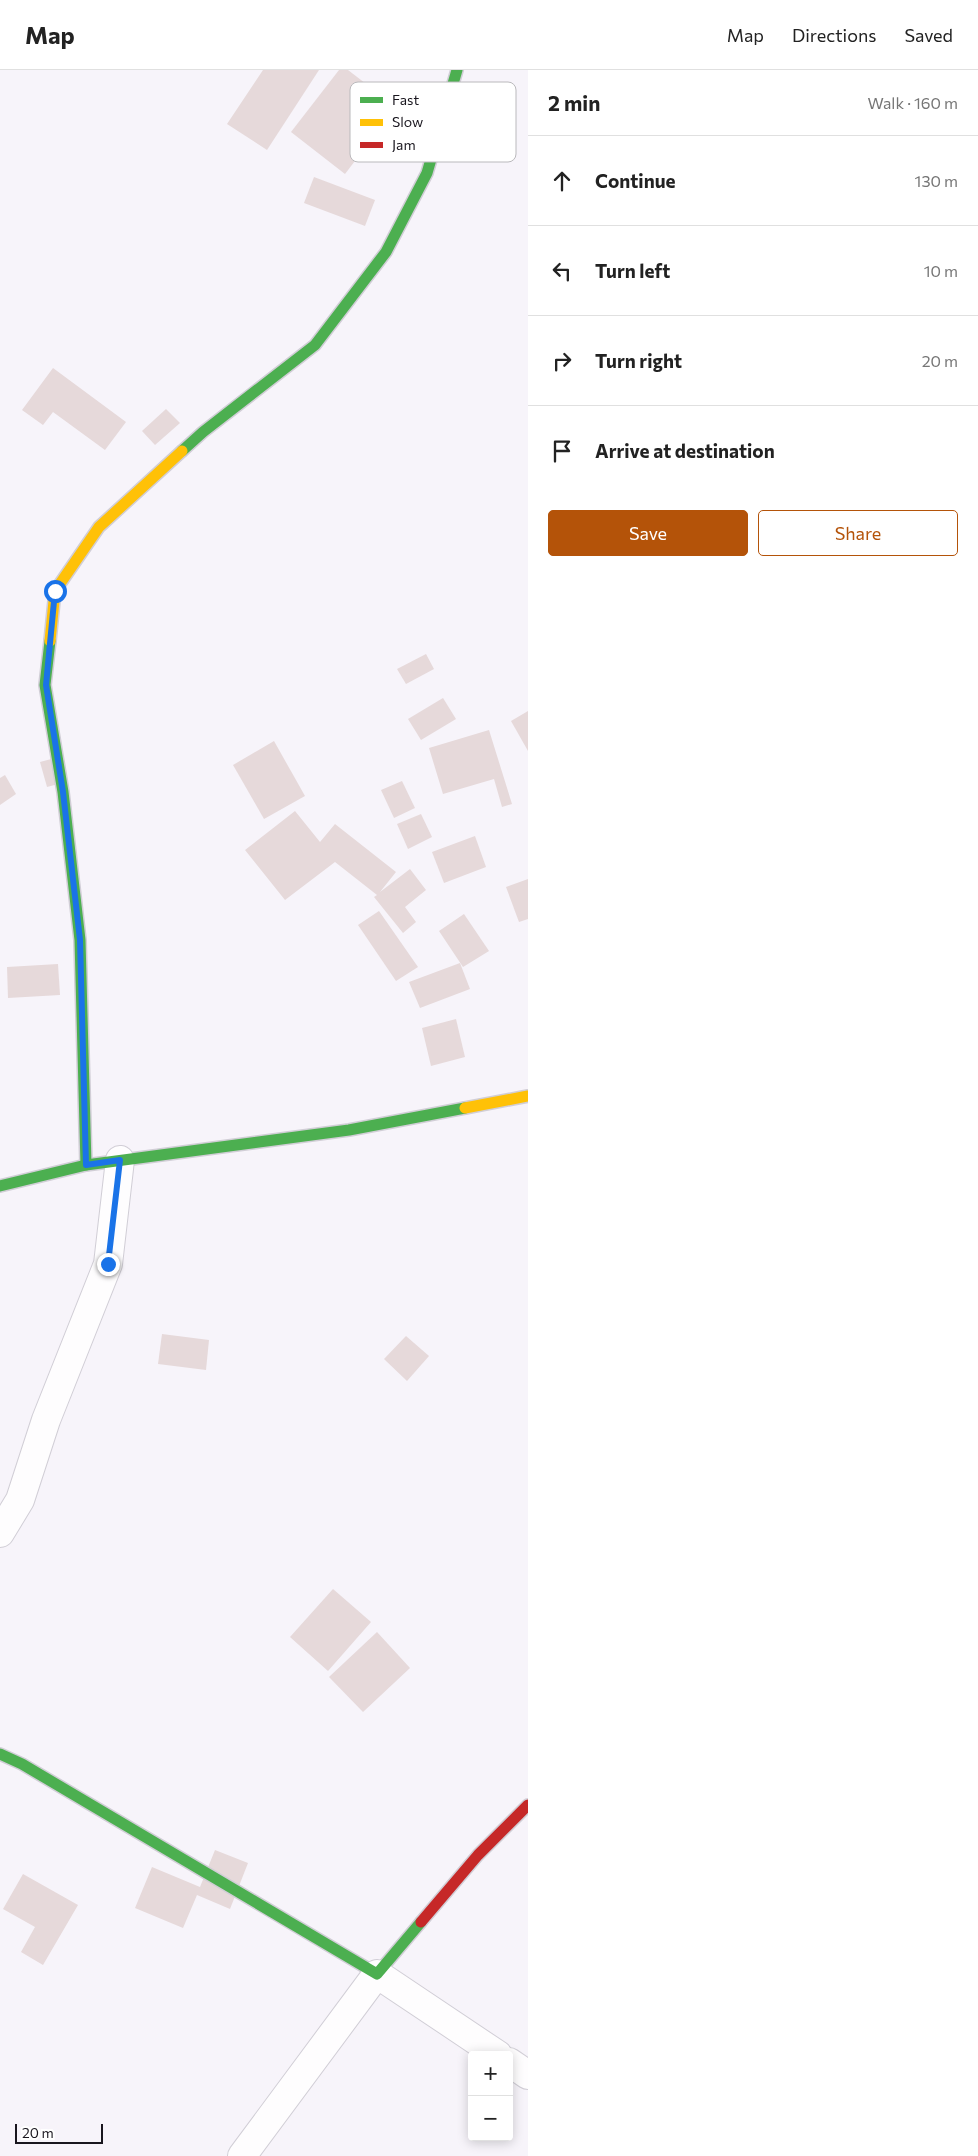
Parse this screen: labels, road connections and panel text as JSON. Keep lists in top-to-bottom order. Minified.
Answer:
{"legend":["Fast","Slow","Jam"],"scale_bar":"20 m","page":{"header":"Map","nav":["Map","Directions","Saved"],"heading":["2 min","Walk · 160 m"],"list":[["Continue","130 m"],["Turn left","10 m"],["Turn right","20 m"],"Arrive at destination"],"buttons":["Save","Share"],"map_buttons":["+","−"],"scale":"20 m"}}
